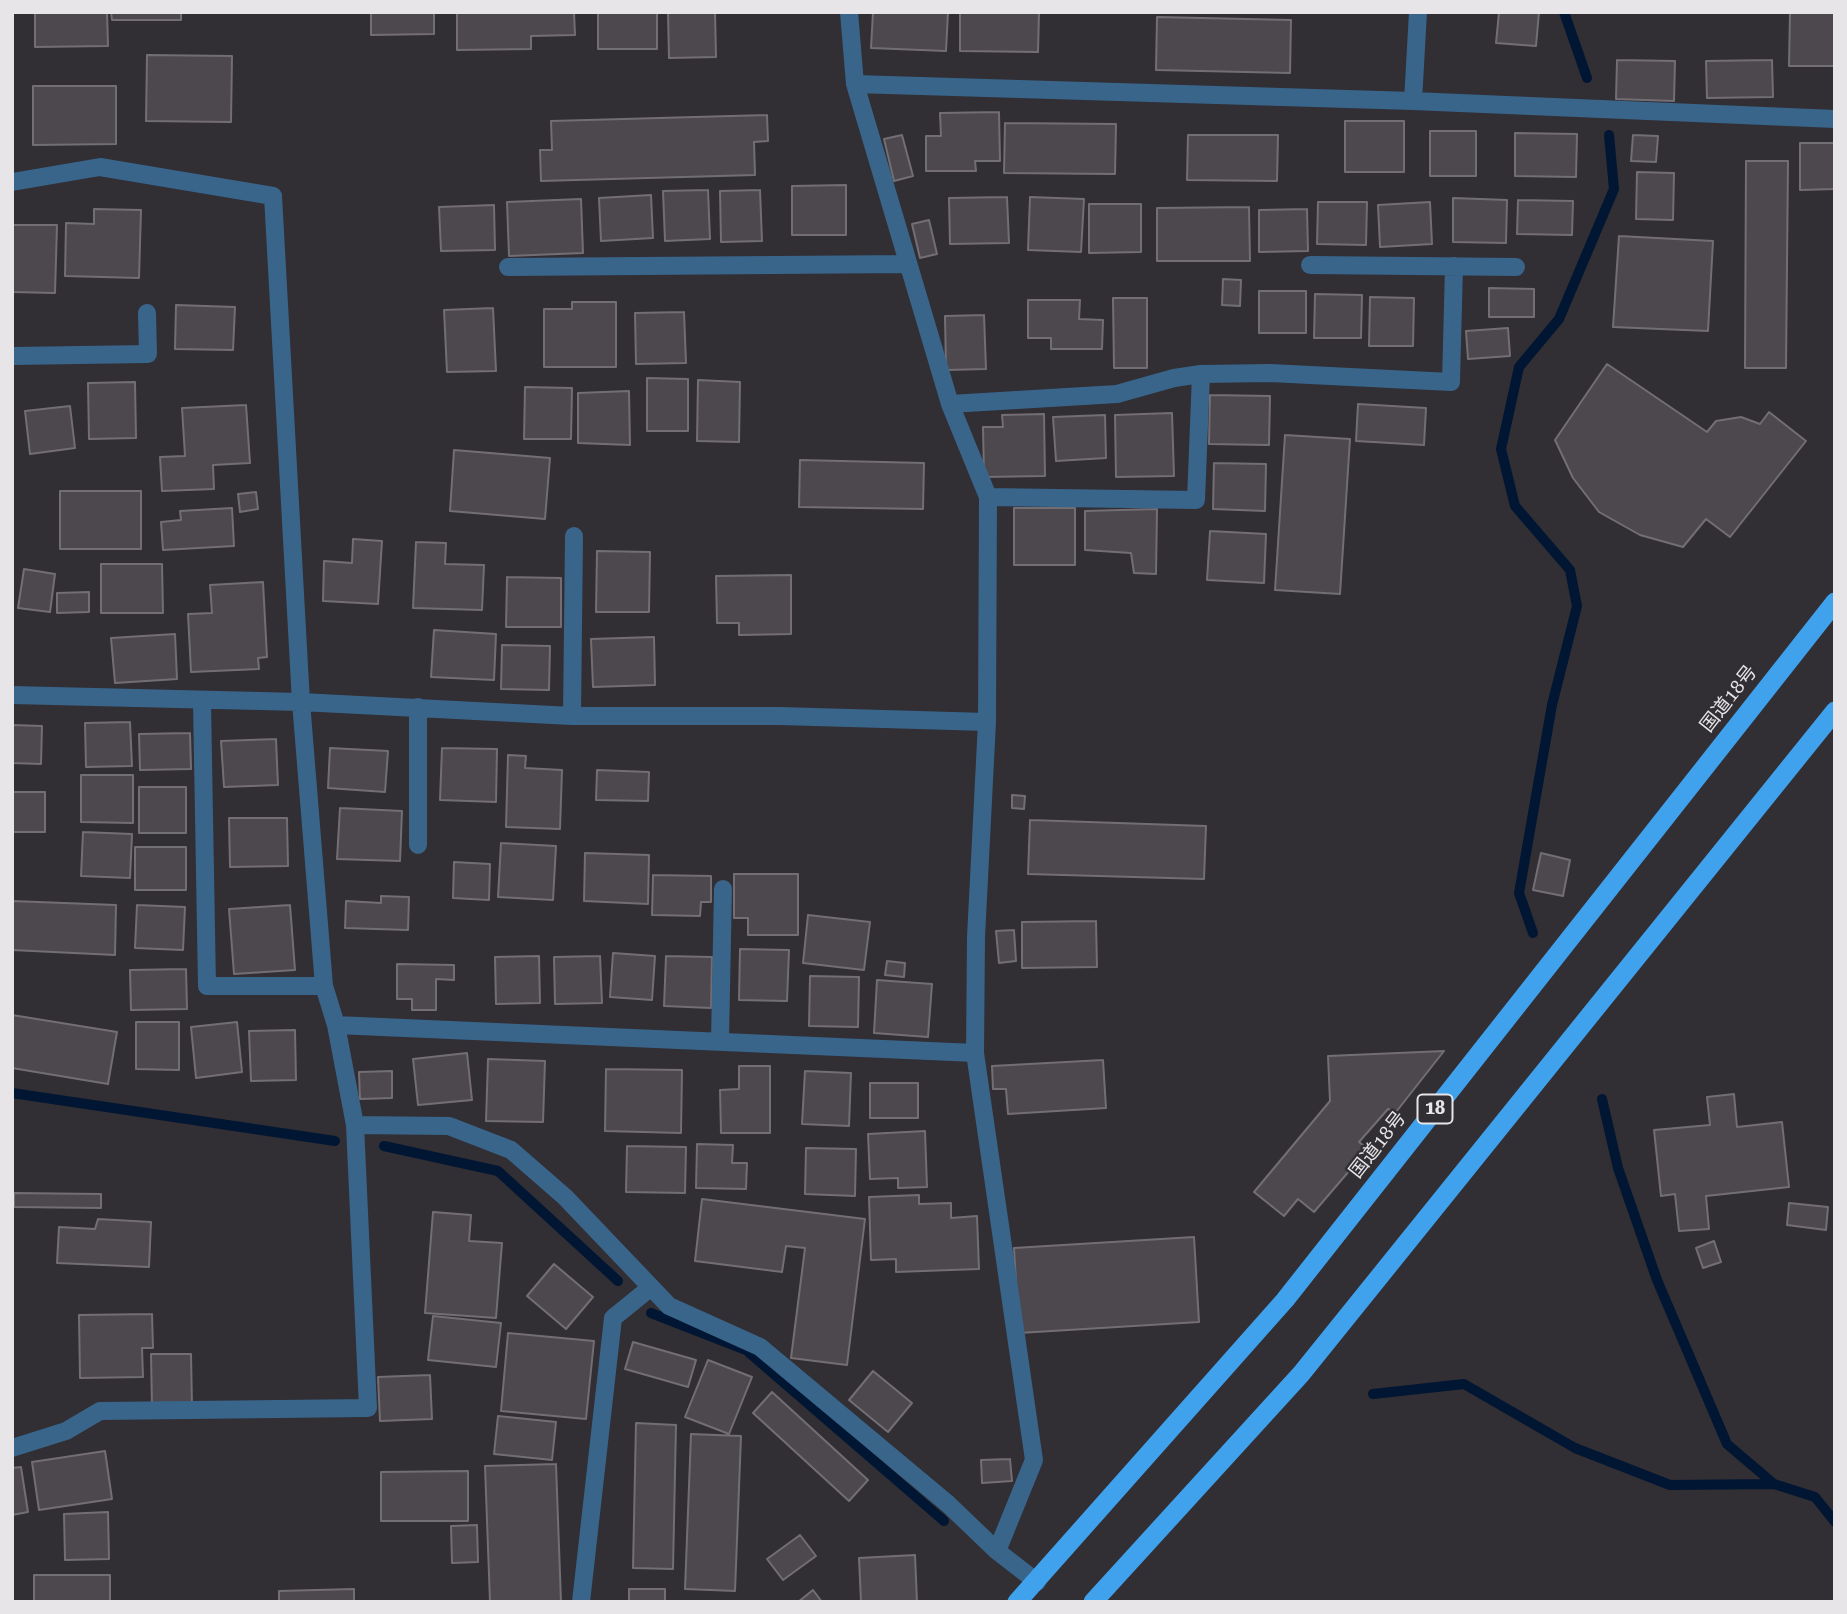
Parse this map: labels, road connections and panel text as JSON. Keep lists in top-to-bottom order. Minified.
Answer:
{"streets":{"highway":["国道18号","18"]}}
